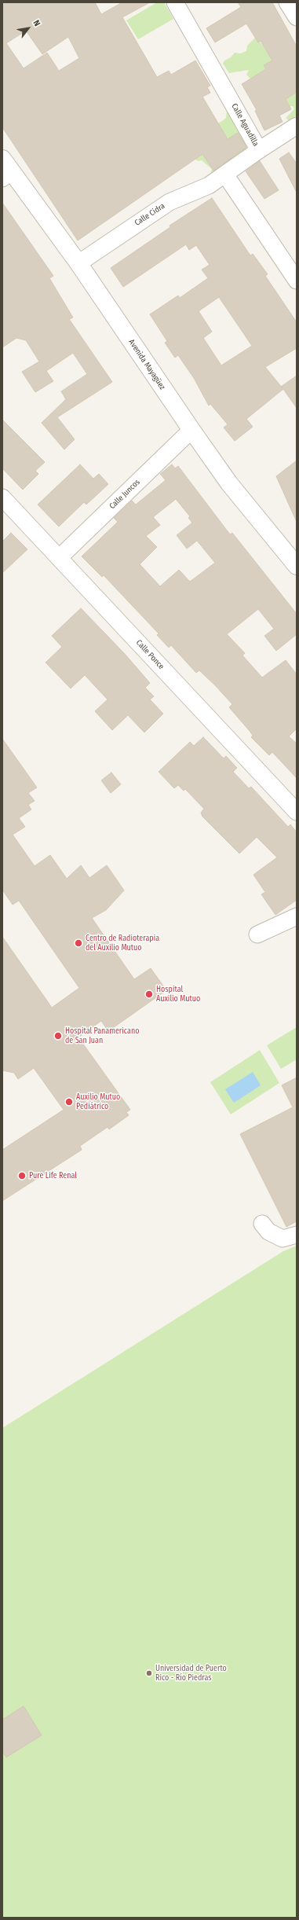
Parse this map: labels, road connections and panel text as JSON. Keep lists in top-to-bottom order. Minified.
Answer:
{"streets":{"street":["Calle Aguadilla","Calle Cidra","Avenida Mayagüez","Calle Juncos","Calle Ponce"]},"crossings":[["Calle Aguadilla","Calle Cidra"],["Calle Cidra","Avenida Mayagüez"],["Avenida Mayagüez","Calle Juncos"],["Calle Juncos","Calle Ponce"]],"places":["Centro de Radioterapia del Auxilio Mutuo","Hospital Auxilio Mutuo","Hospital Panamericano de San Juan","Auxilio Mutuo Pediátrico","Pure Life Renal","Universidad de Puerto Rico - Río Piedras"],"north":"top right"}
